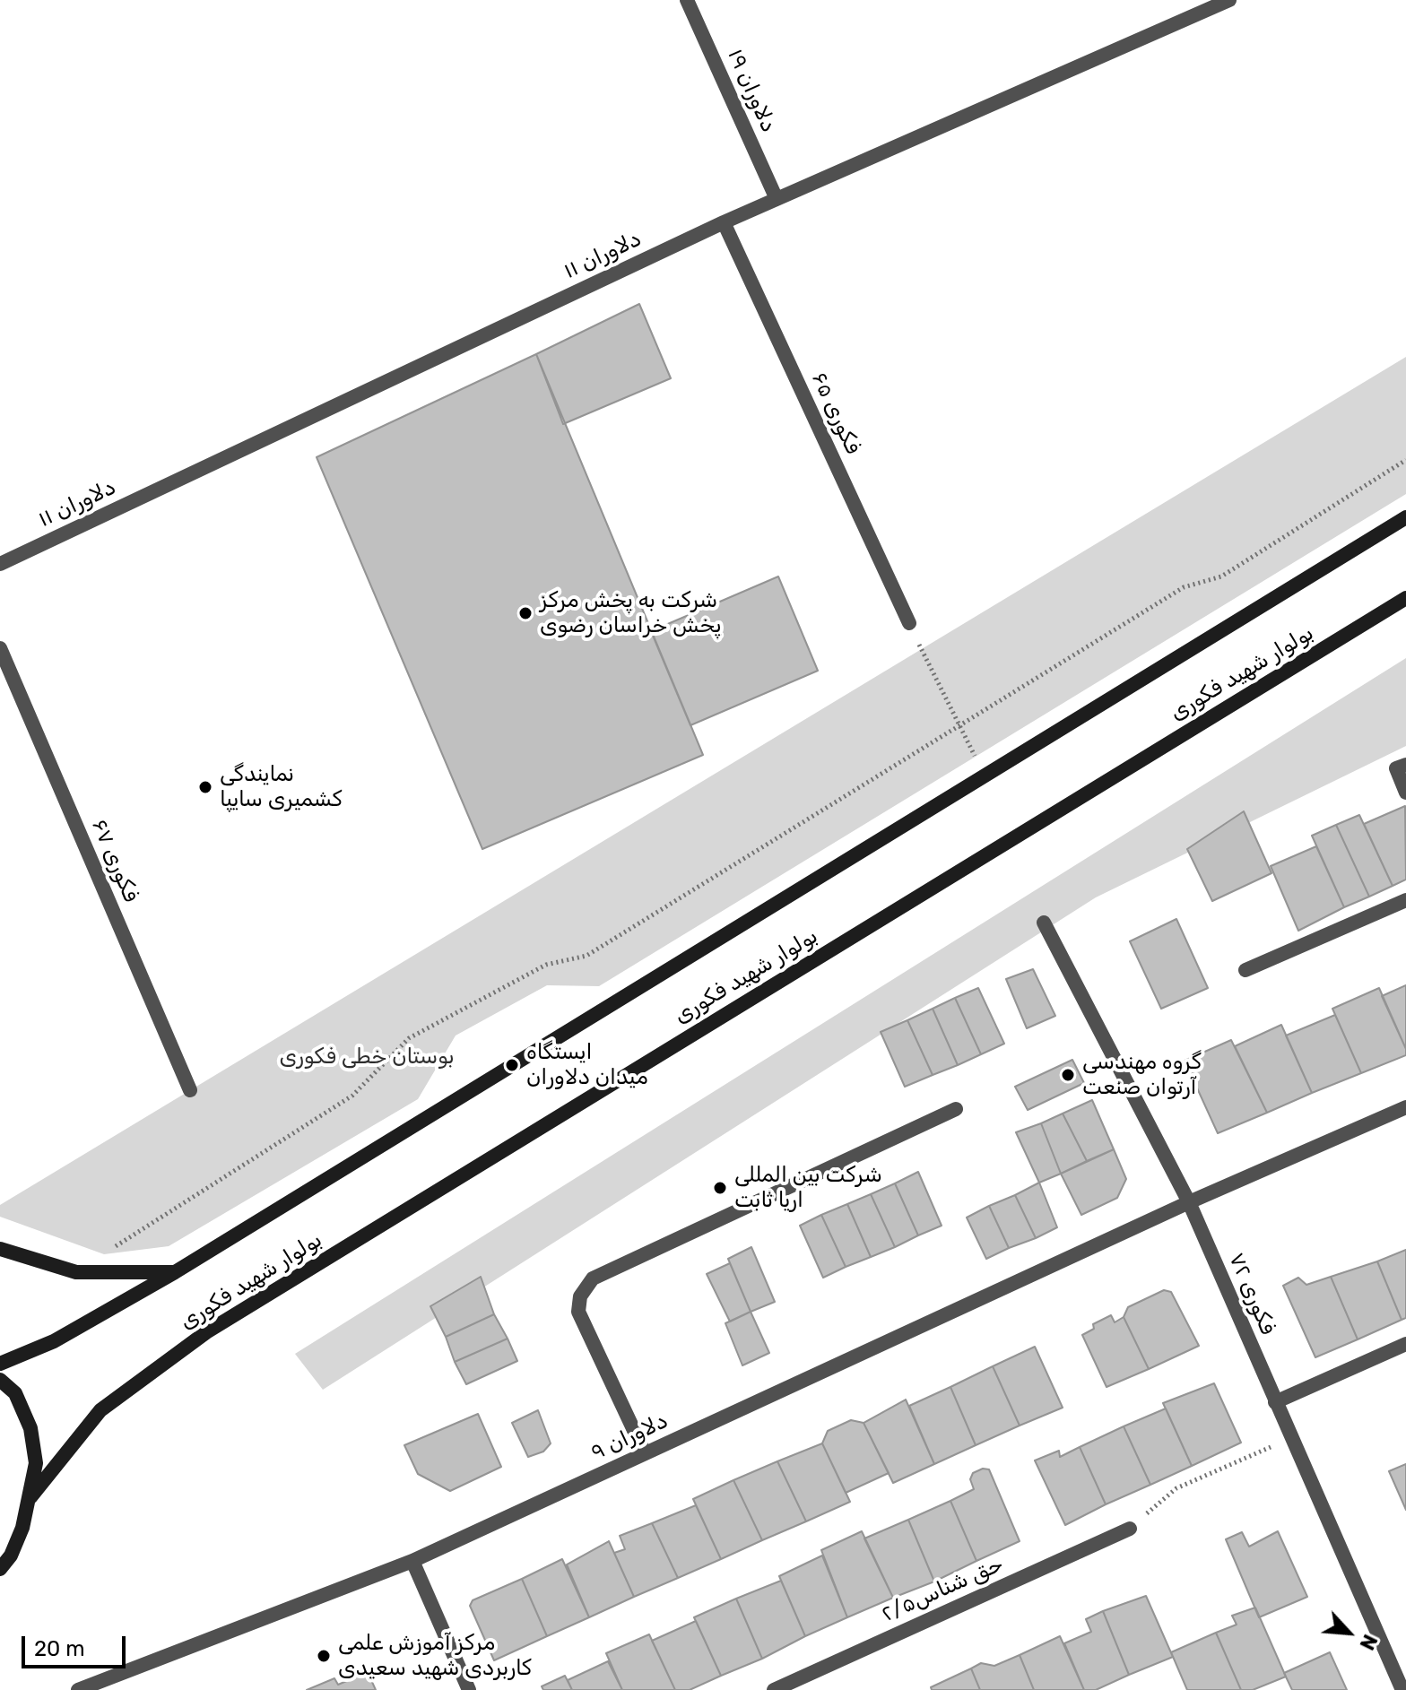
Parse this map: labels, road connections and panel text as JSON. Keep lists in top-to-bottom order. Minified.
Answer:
{"streets":{"main road":["بولوار شهید فکوری"],"street":["دلاوران ۱۹","دلاوران ۱۱","فکوری ۶۵","فکوری ۶۷","فکوری ۷۲","دلاوران ۹","حق شناس۲/۵"]},"crossings":[["دلاوران ۱۹","دلاوران ۱۱"],["دلاوران ۱۱","فکوری ۶۵"],["فکوری ۷۲","دلاوران ۹"]],"parks":["بوستان خطی فکوری"],"places":["شرکت به پخش مرکز پخش خراسان رضوی","نمایندگی کشمیری سایپا","ایستگاه میدان دلاوران","گروه مهندسی آرتوان صنعت","شرکت بین المللی اریا ثابت","مرکز آموزش علمی کاربردی شهید سعیدی"],"scale_bar":"20 m","north":"bottom right"}
